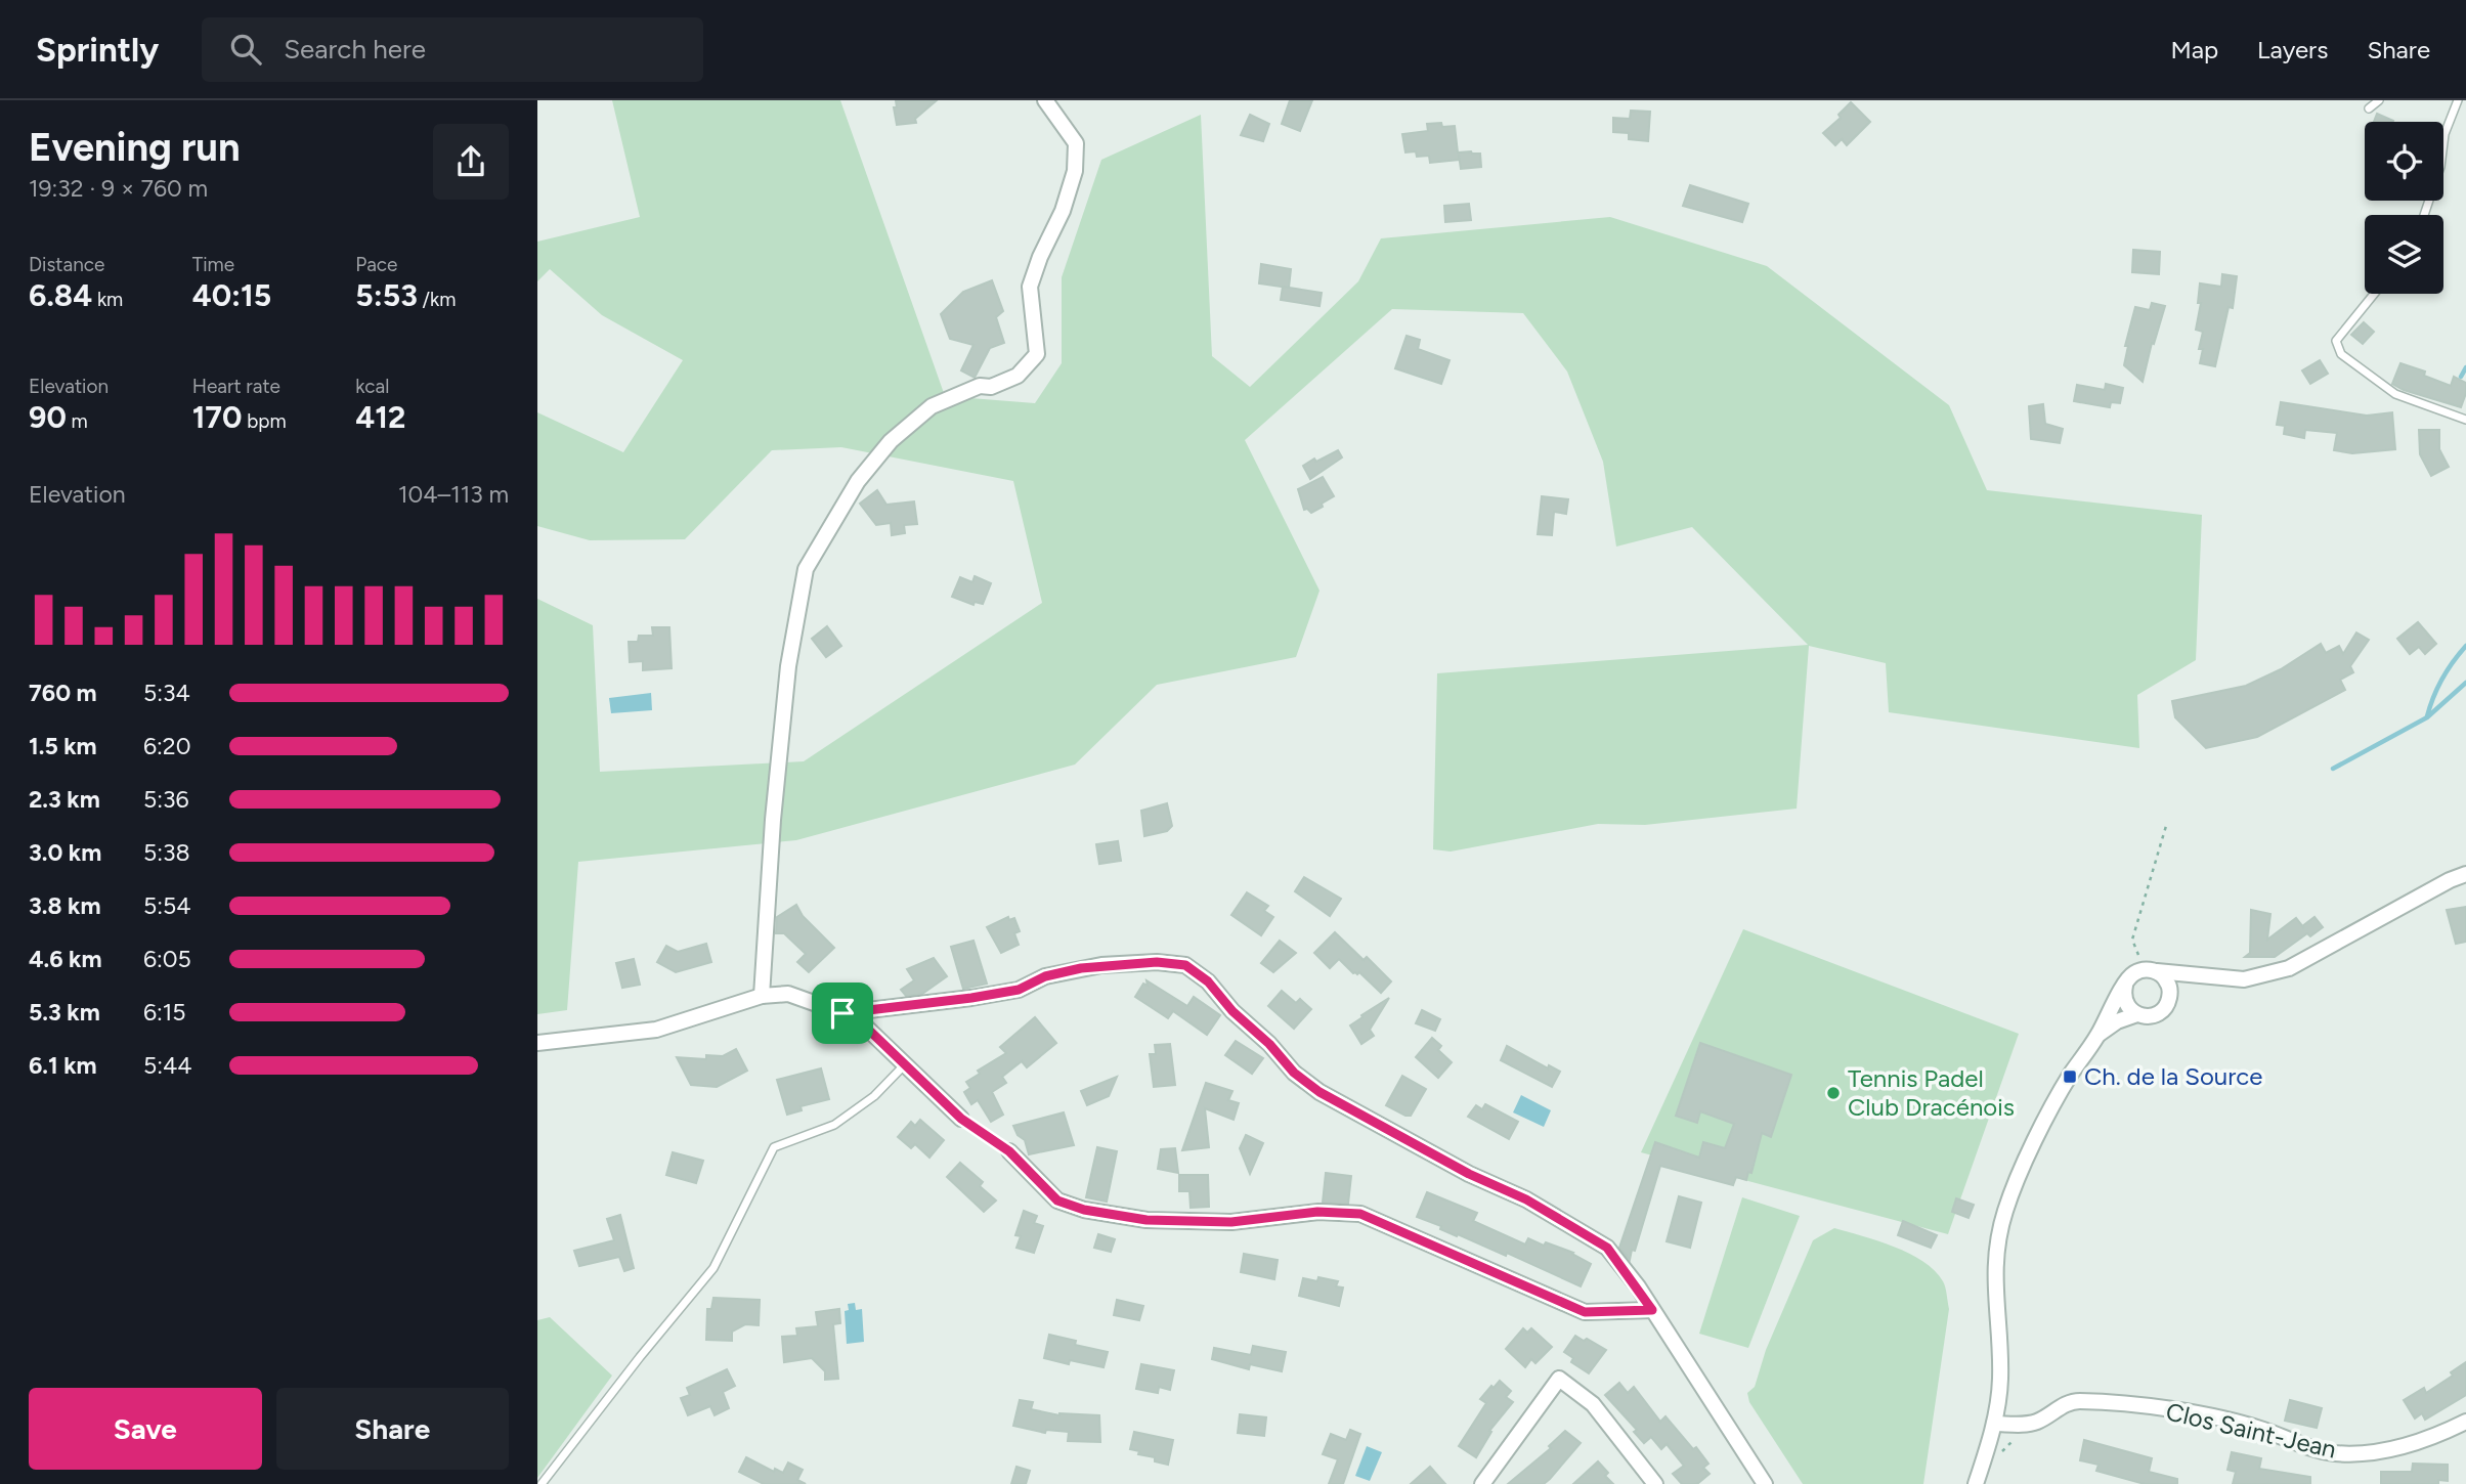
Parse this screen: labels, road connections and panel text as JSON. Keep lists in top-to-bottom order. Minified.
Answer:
{"streets":{"street":["Clos Saint-Jean"]},"places":{"transit":["Ch. de la Source"],"other":["Tennis Padel Club Dracénois"]},"page":{"header":"Sprintly","search":"Search here","nav":["Map","Layers","Share"],"heading":["Evening run","19:32 · 9 × 760 m"],"stats":[["Distance","6.84 km"],["Time","40:15"],["Pace","5:53 /km"],["Elevation","90 m"],["Heart rate","170 bpm"],["kcal","412"]],"chart":["Elevation","104–113 m"],"list":[{"name":"760 m","note":"5:34"},{"name":"1.5 km","note":"6:20"},{"name":"2.3 km","note":"5:36"},{"name":"3.0 km","note":"5:38"},{"name":"3.8 km","note":"5:54"},{"name":"4.6 km","note":"6:05"},{"name":"5.3 km","note":"6:15"},{"name":"6.1 km","note":"5:44"}],"buttons":["Save","Share"]}}
